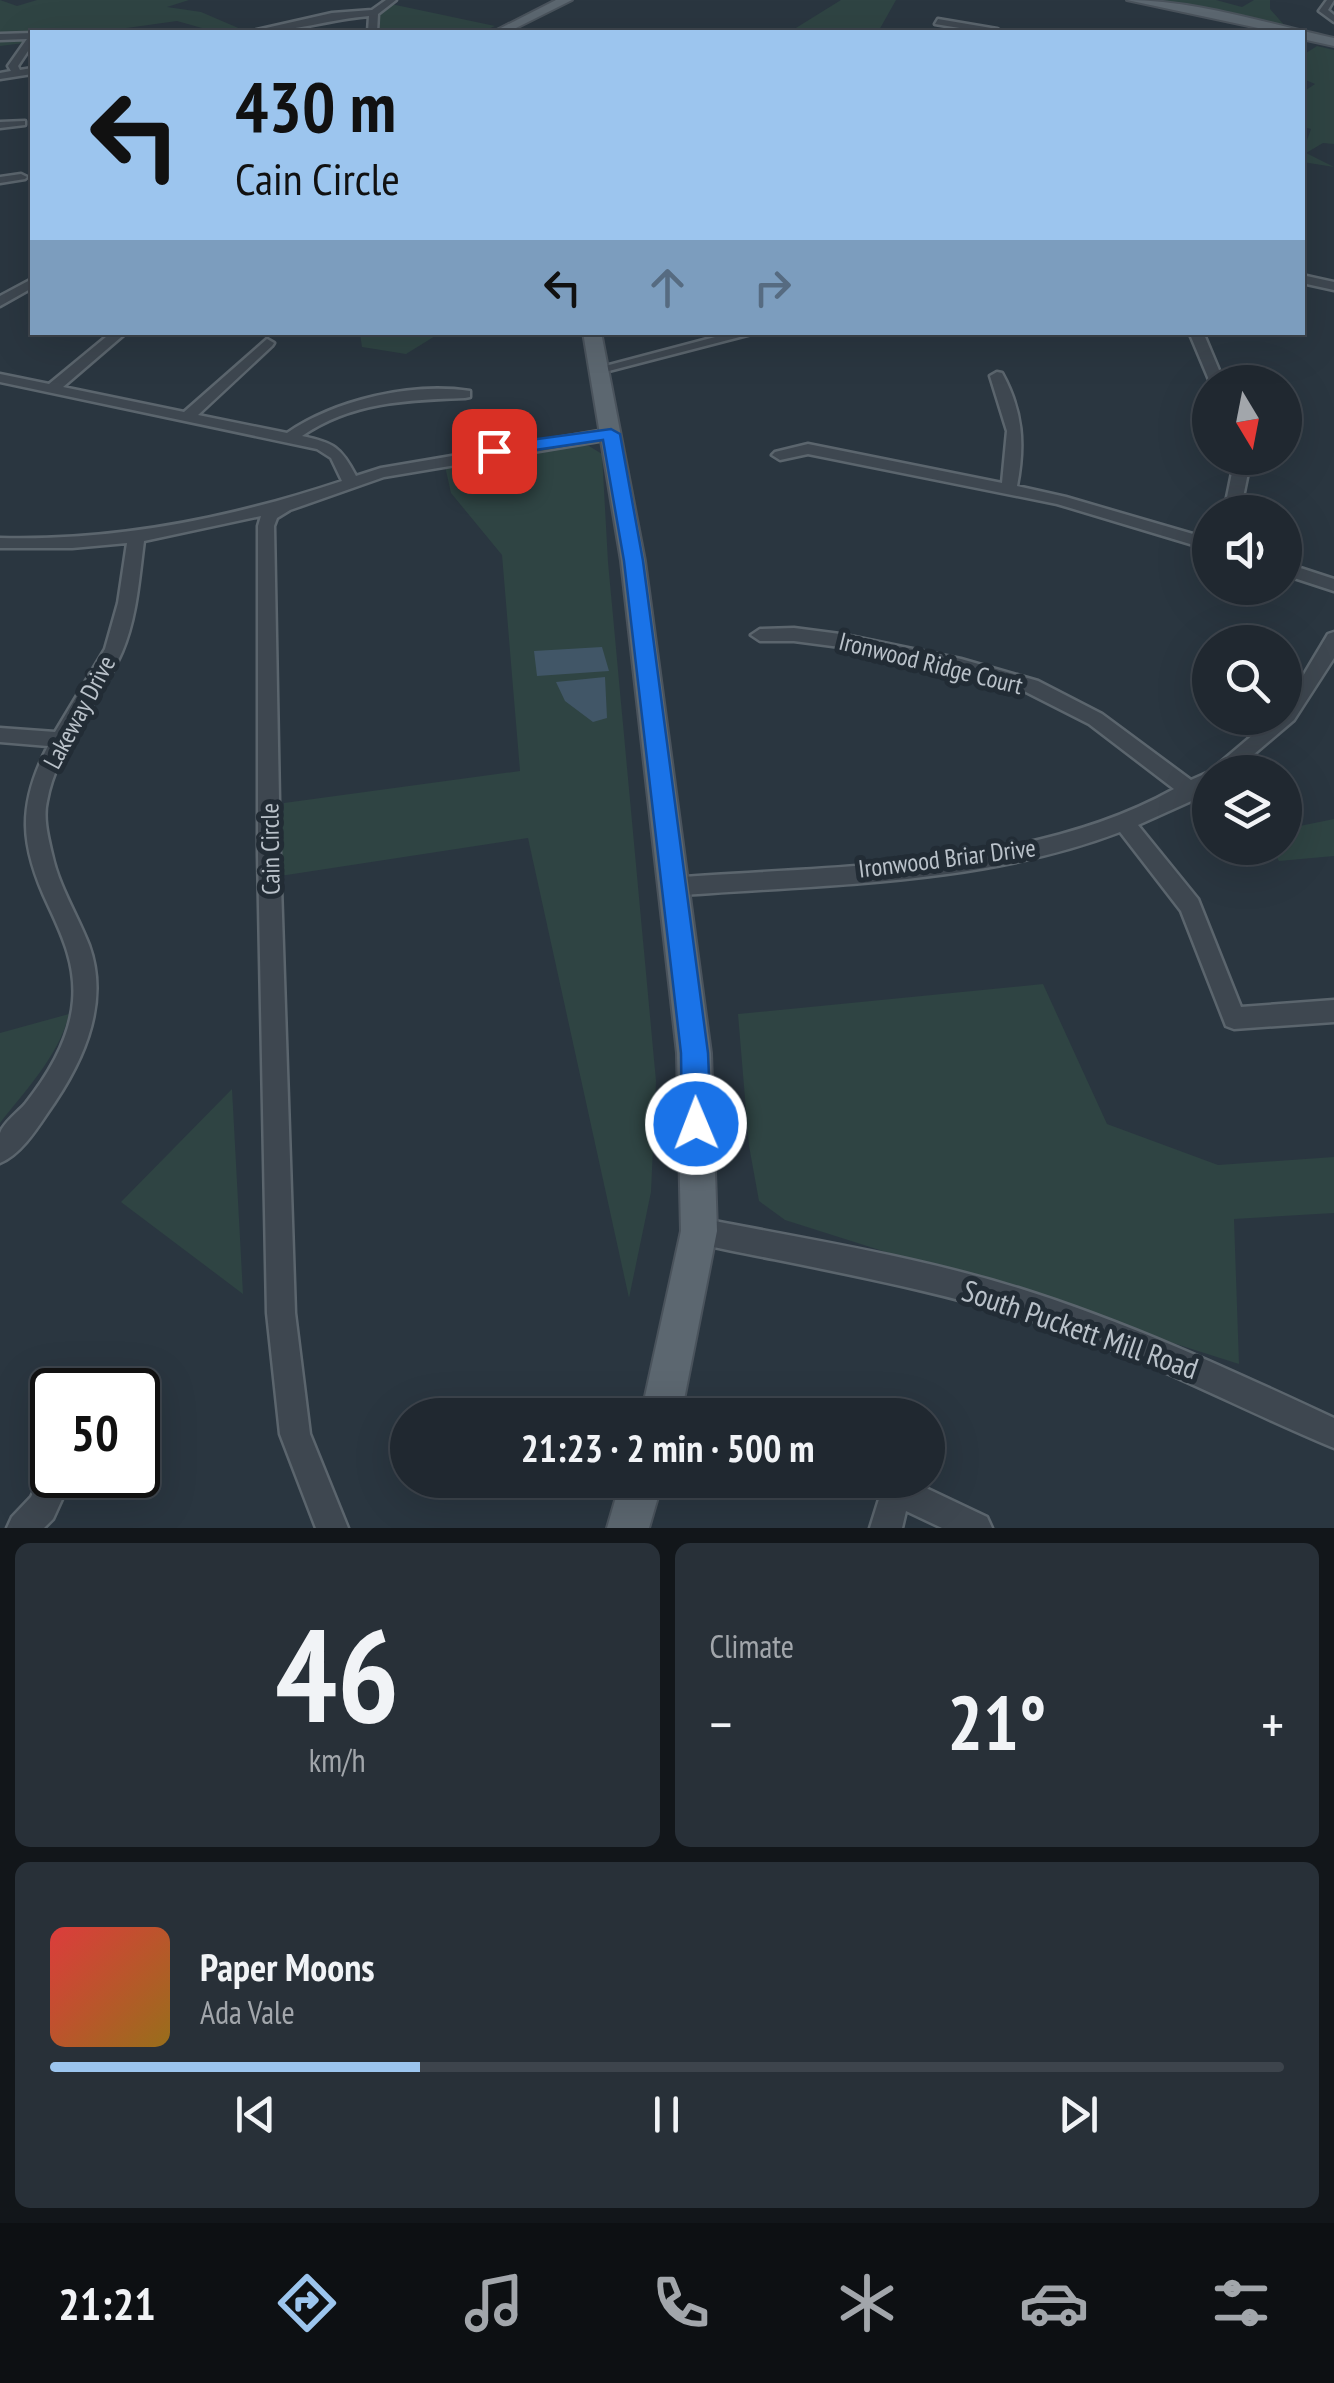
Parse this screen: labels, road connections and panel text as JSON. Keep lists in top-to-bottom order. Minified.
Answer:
{"streets":{"street":["Ironwood Ridge Court","Lakeway Drive","Cain Circle","Ironwood Briar Drive","South Puckett Mill Road"]},"crossings":[["Ironwood Ridge Court","Ironwood Briar Drive"]],"north":"bottom","page":{"turn":["430 m","Cain Circle"],"limit":"50","trip":"21:23 · 2 min · 500 m","tile":[["46","km/h"],"Climate"],"heat":["−","21°","+"],"song":["Paper Moons","Ada Vale"],"tabs":"21:21"}}
